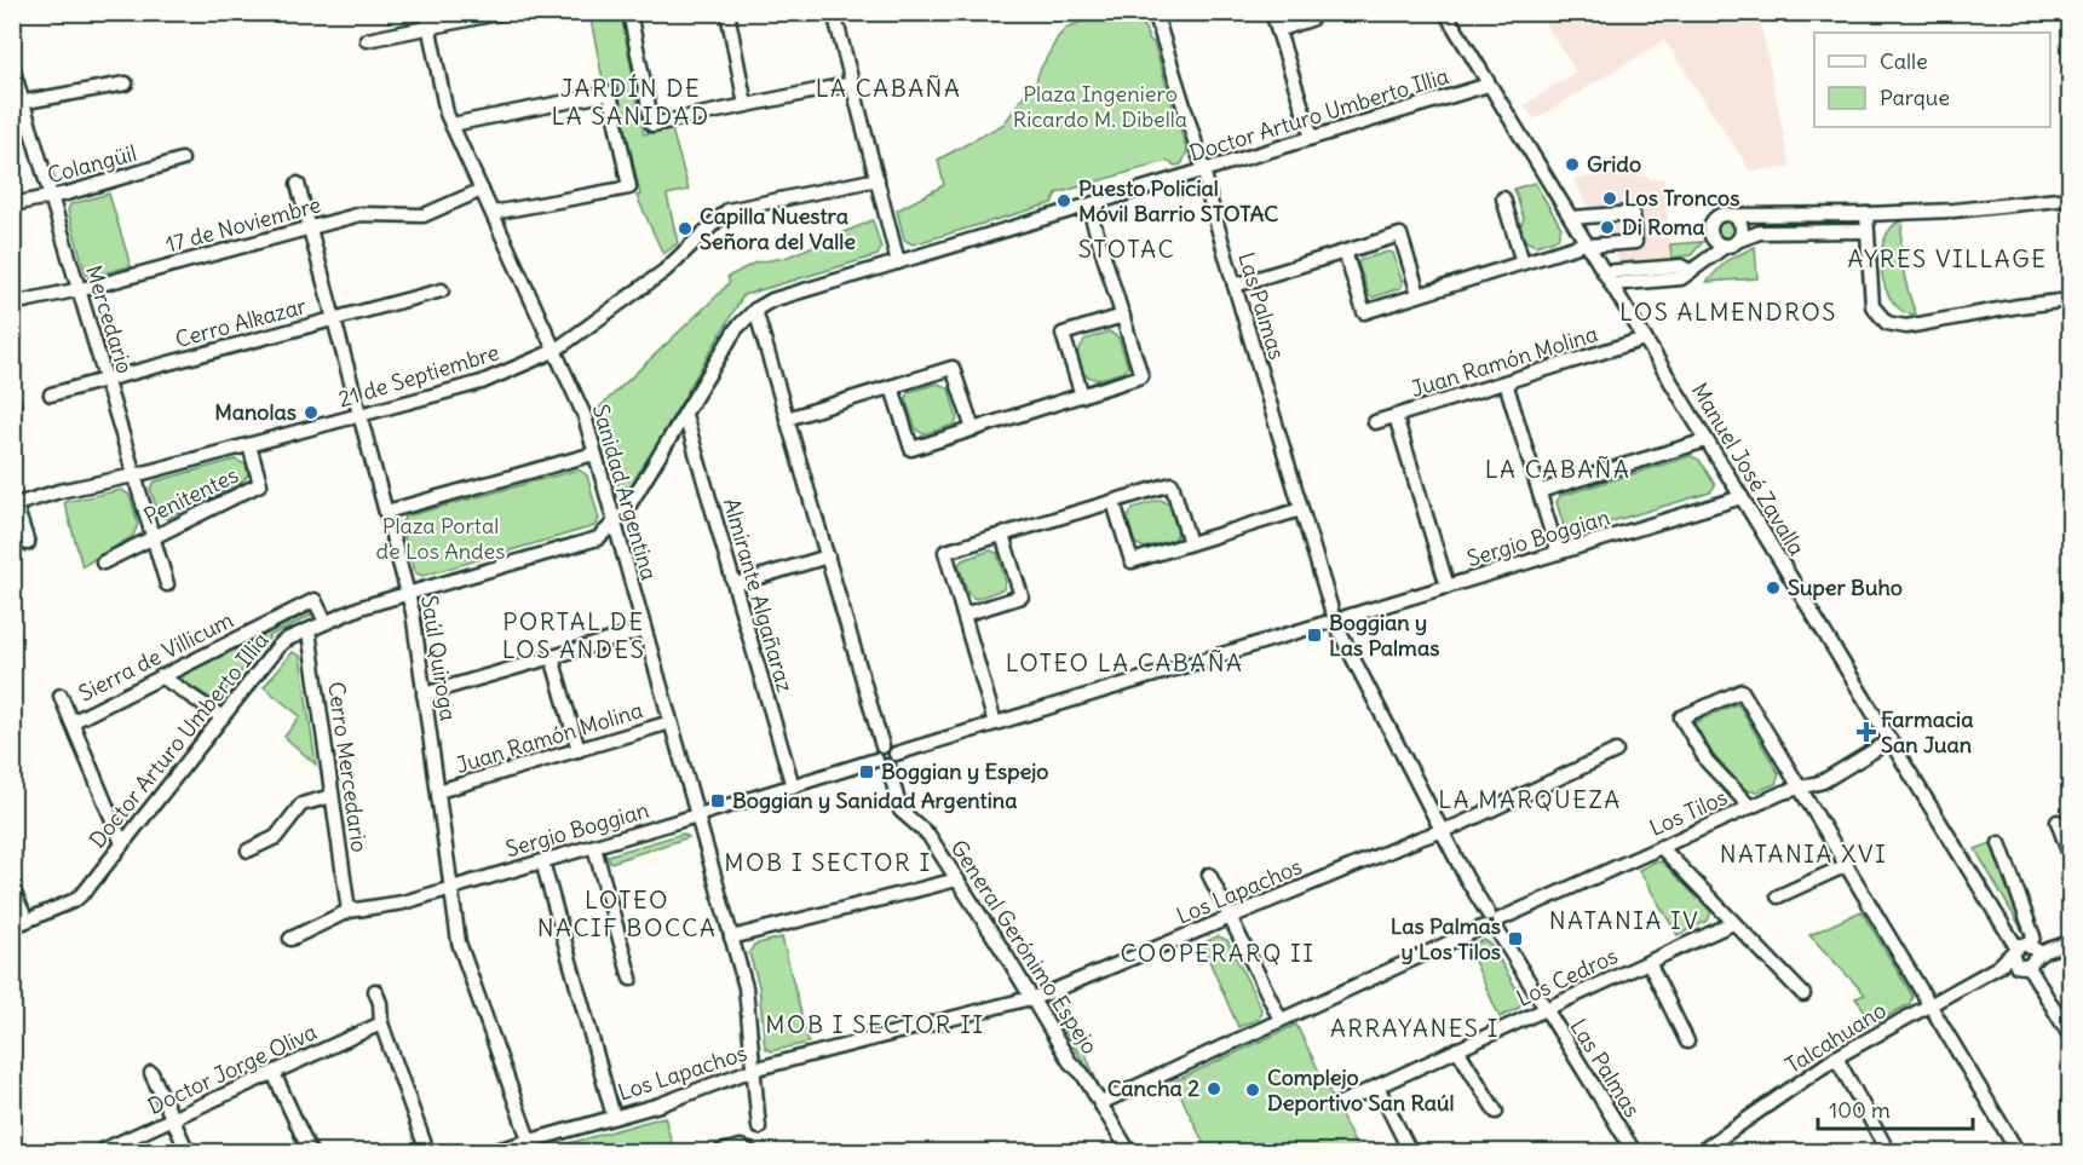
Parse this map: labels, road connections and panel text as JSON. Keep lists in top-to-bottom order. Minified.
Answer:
{"streets":{"street":["Doctor Arturo Umberto Illia","Colangüil","17 de Noviembre","Las Palmas","Mercedario","Cerro Alkazar","Juan Ramón Molina","21 de Septiembre","Manuel José Zavalla","Sanidad Argentina","Penitentes","Sergio Boggian","Almirante Algañaraz","Sierra de Villicum","Saúl Quiroga","Cerro Mercedario","Los Tilos","Los Lapachos","General Gerónimo Espejo","Los Cedros","Talcahuano","Doctor Jorge Oliva"]},"crossings":[["Doctor Arturo Umberto Illia","Las Palmas"],["Doctor Arturo Umberto Illia","Manuel José Zavalla"],["Doctor Arturo Umberto Illia","Sanidad Argentina"],["Doctor Arturo Umberto Illia","Almirante Algañaraz"],["Doctor Arturo Umberto Illia","Sierra de Villicum"],["Doctor Arturo Umberto Illia","Saúl Quiroga"],["Doctor Arturo Umberto Illia","Cerro Mercedario"],["Colangüil","Mercedario"],["17 de Noviembre","Mercedario"],["17 de Noviembre","Sanidad Argentina"],["17 de Noviembre","Saúl Quiroga"],["Las Palmas","Sergio Boggian"],["Las Palmas","Los Tilos"],["Las Palmas","Los Lapachos"],["Las Palmas","Los Cedros"],["Mercedario","Cerro Alkazar"],["Mercedario","21 de Septiembre"],["Mercedario","Penitentes"],["Cerro Alkazar","Saúl Quiroga"],["Juan Ramón Molina","Manuel José Zavalla"],["Juan Ramón Molina","Sanidad Argentina"],["Juan Ramón Molina","Saúl Quiroga"],["21 de Septiembre","Sanidad Argentina"],["21 de Septiembre","Penitentes"],["21 de Septiembre","Saúl Quiroga"],["Manuel José Zavalla","Sergio Boggian"],["Manuel José Zavalla","Los Tilos"],["Manuel José Zavalla","Talcahuano"],["Sanidad Argentina","Sergio Boggian"],["Sanidad Argentina","Los Lapachos"],["Sergio Boggian","Almirante Algañaraz"],["Sergio Boggian","Saúl Quiroga"],["Sergio Boggian","Cerro Mercedario"],["Sergio Boggian","General Gerónimo Espejo"],["Saúl Quiroga","Los Lapachos"],["Los Tilos","General Gerónimo Espejo"],["Los Lapachos","General Gerónimo Espejo"]],"districts":["JARDÍN DE LA SANIDAD","LA CABAÑA","STOTAC","AYRES VILLAGE","LOS ALMENDROS","LA CABAÑA","PORTAL DE LOS ANDES","LOTEO LA CABAÑA","LA MARQUEZA","NATANIA XVI","MOB I SECTOR I","LOTEO NACIF BOCCA","NATANIA IV","COOPERARQ II","MOB I SECTOR II","ARRAYANES I"],"parks":["Plaza Ingeniero Ricardo M. Dibella","Plaza Portal de Los Andes"],"places":{"other":["Grido","Los Troncos","Puesto Policial Móvil Barrio STOTAC","Di Roma","Capilla Nuestra Señora del Valle","Manolas","Super Buho","Cancha 2","Complejo Deportivo San Raúl"],"transit":["Boggian y Las Palmas","Boggian y Espejo","Boggian y Sanidad Argentina","Las Palmas y Los Tilos"],"health":["Farmacia San Juan"]},"legend":["Calle","Parque"],"scale_bar":"100 m"}
